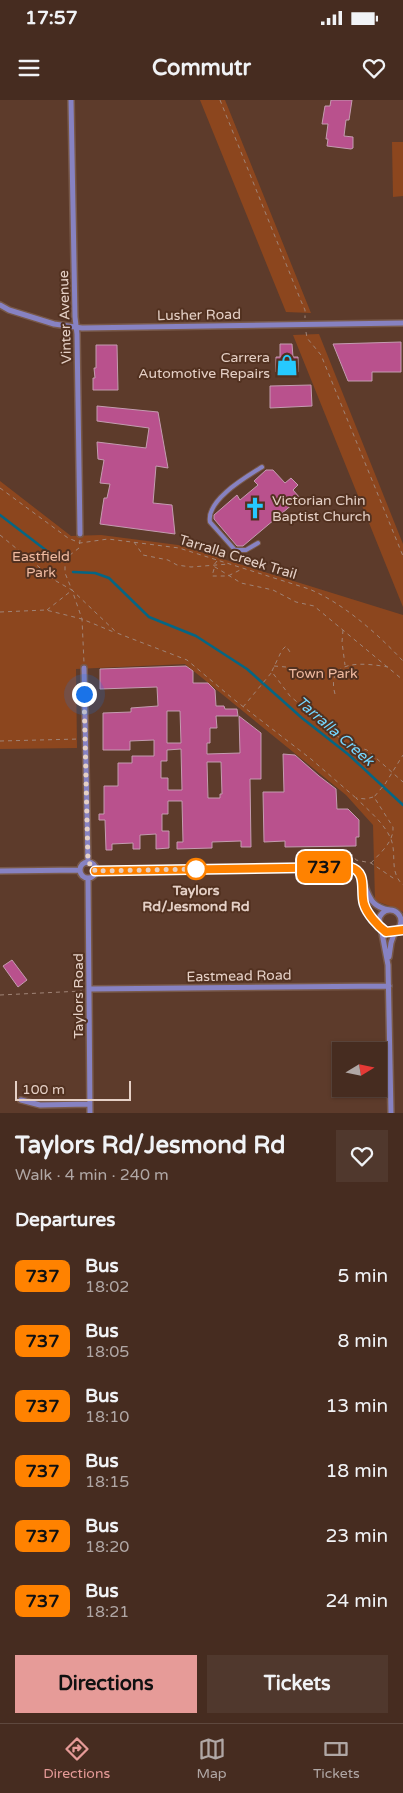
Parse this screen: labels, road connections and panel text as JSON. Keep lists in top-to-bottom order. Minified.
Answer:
{"streets":{"street":["Lusher Road","Vinter Avenue","Eastmead Road","Taylors Road"],"path":["Tarralla Creek Trail"]},"crossings":[["Lusher Road","Vinter Avenue"],["Eastmead Road","Taylors Road"]],"water":["Tarralla Creek"],"parks":["Eastfield Park","Town Park"],"places":{"shop":["Carrera Automotive Repairs"],"church":["Victorian Chin Baptist Church"],"other":["Taylors Rd/Jesmond Rd"]},"lines":["bus line 737"],"scale_bar":"100 m","north":"right","page":{"status":"17:57","header":"Commutr","on_map":"737","scale":"100 m","heading":[["Taylors Rd/Jesmond Rd","Walk · 4 min · 240 m"],"Departures"],"list":[{"mark":"737","name":"Bus","note":"18:02","value":"5 min"},{"mark":"737","name":"Bus","note":"18:05","value":"8 min"},{"mark":"737","name":"Bus","note":"18:10","value":"13 min"},{"mark":"737","name":"Bus","note":"18:15","value":"18 min"},{"mark":"737","name":"Bus","note":"18:20","value":"23 min"},{"mark":"737","name":"Bus","note":"18:21","value":"24 min"}],"buttons":["Directions","Tickets"],"tabs":["Directions","Map","Tickets"]}}
